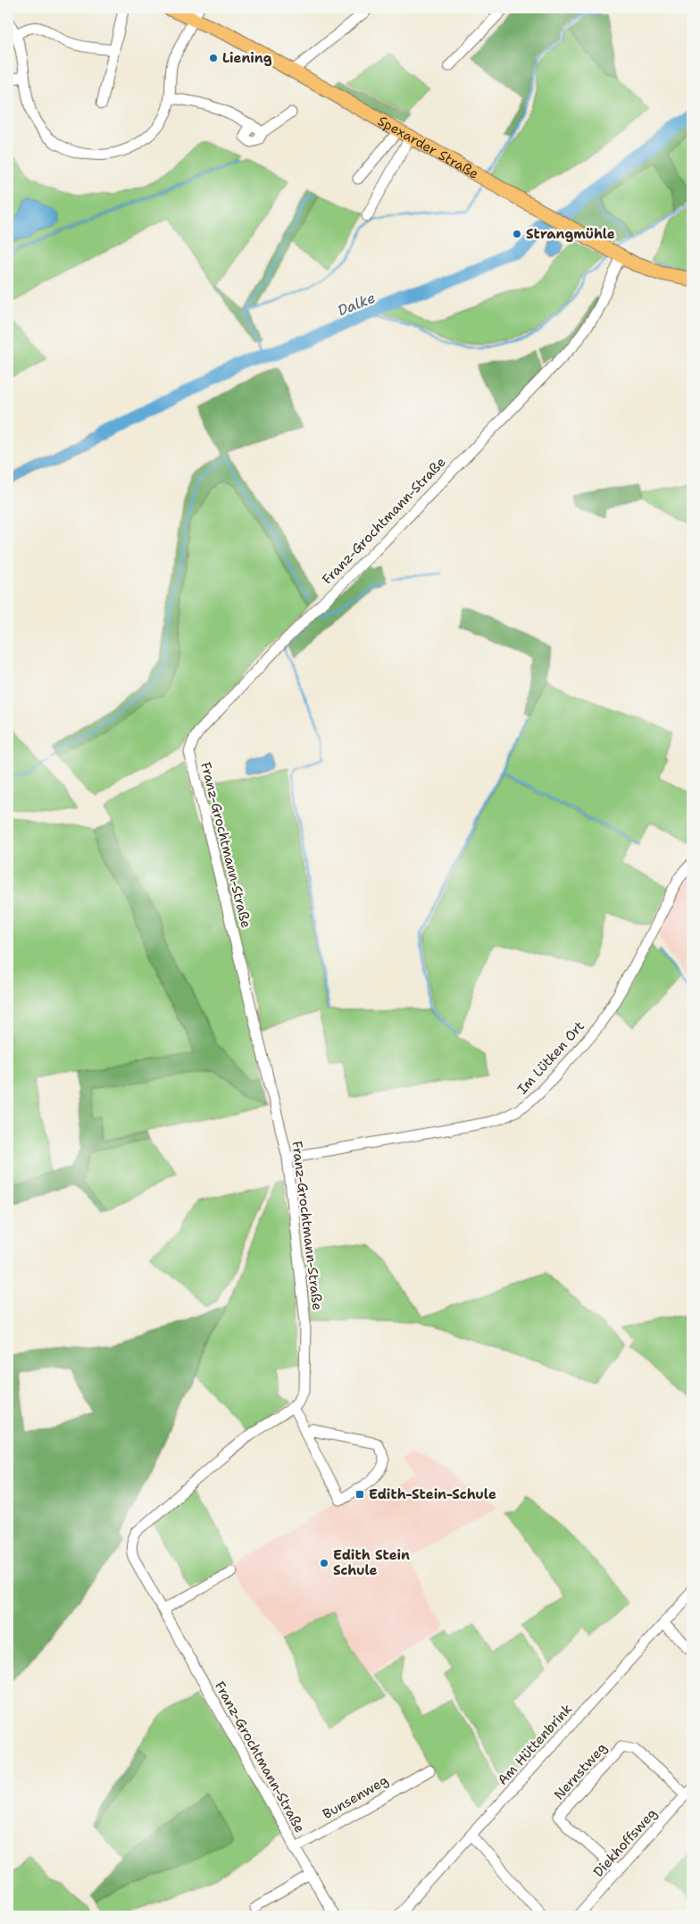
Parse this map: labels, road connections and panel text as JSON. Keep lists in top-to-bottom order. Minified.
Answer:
{"streets":{"main road":["Spexarder Straße"],"street":["Franz-Grochtmann-Straße","Im Lütken Ort","Am Hüttenbrink","Nernstweg","Bunsenweg","Diekhoffsweg"]},"crossings":[["Spexarder Straße","Franz-Grochtmann-Straße"],["Franz-Grochtmann-Straße","Im Lütken Ort"],["Franz-Grochtmann-Straße","Bunsenweg"],["Nernstweg","Diekhoffsweg"]],"water":["Dalke"],"places":{"other":["Liening","Strangmühle","Edith Stein Schule"],"transit":["Edith-Stein-Schule"]}}
